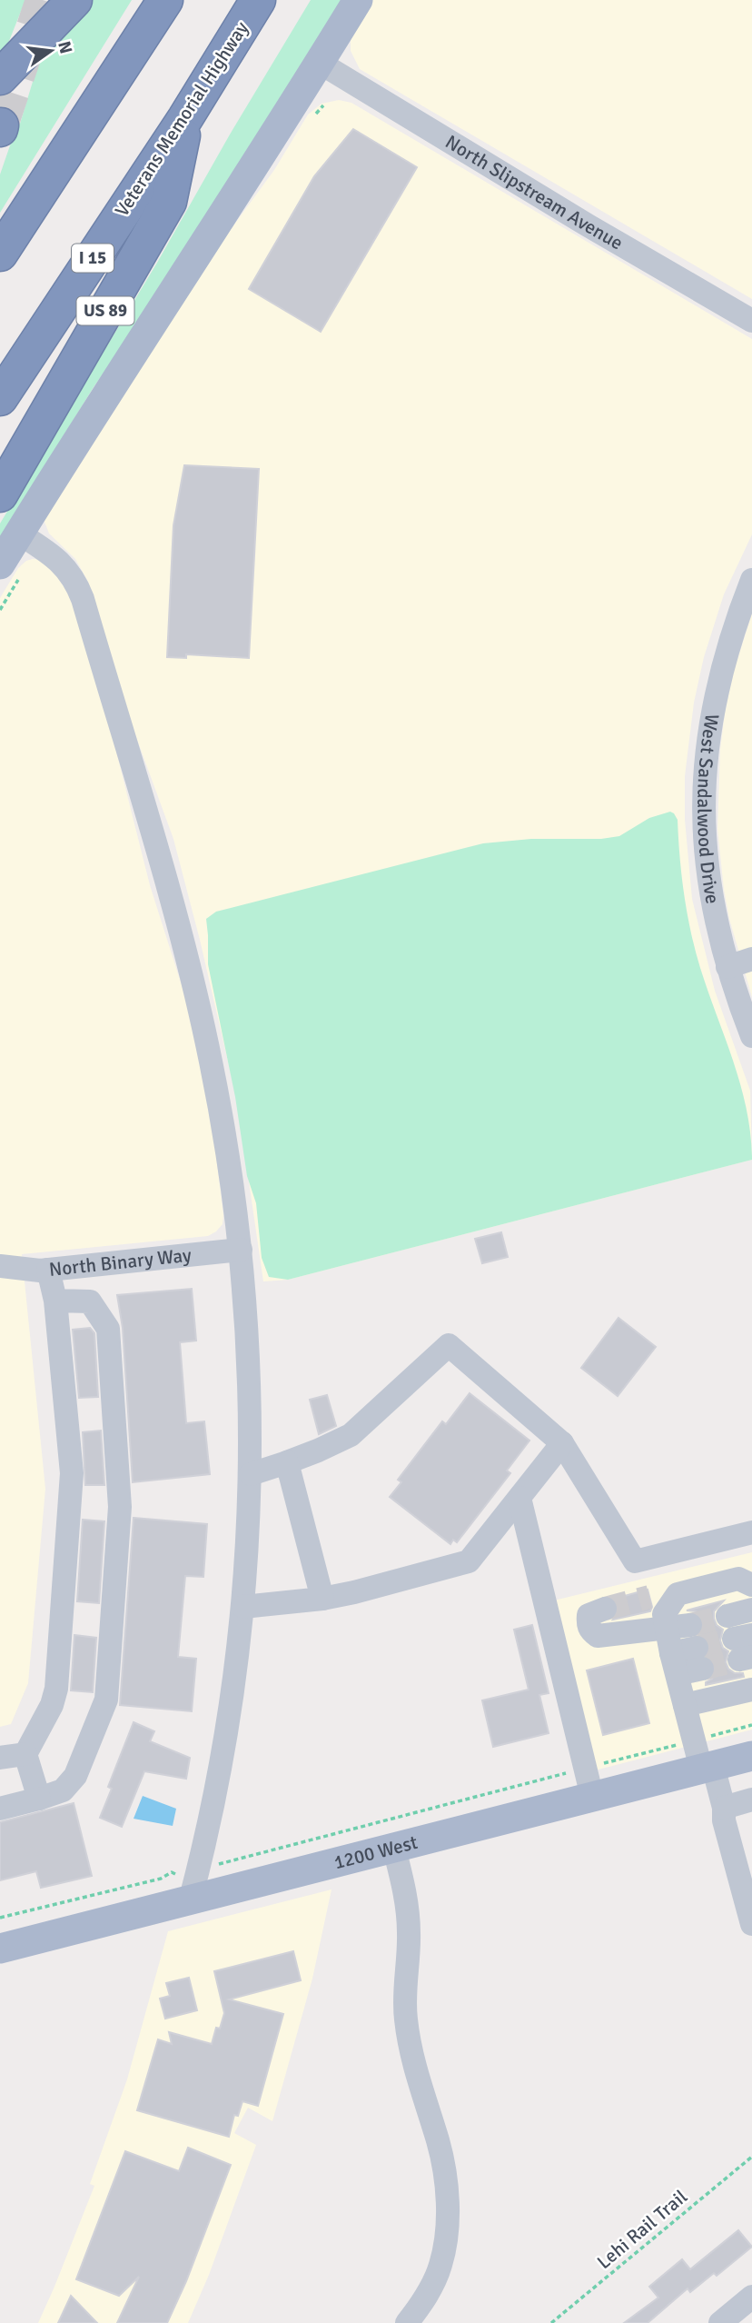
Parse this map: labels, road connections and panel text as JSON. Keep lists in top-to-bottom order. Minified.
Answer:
{"streets":{"highway":["Veterans Memorial Highway","I 15","US 89"],"main road":["1200 West"],"street":["North Slipstream Avenue","West Sandalwood Drive","North Binary Way"],"path":["Lehi Rail Trail"]},"crossings":[["Veterans Memorial Highway","US 89"]],"north":"right"}
